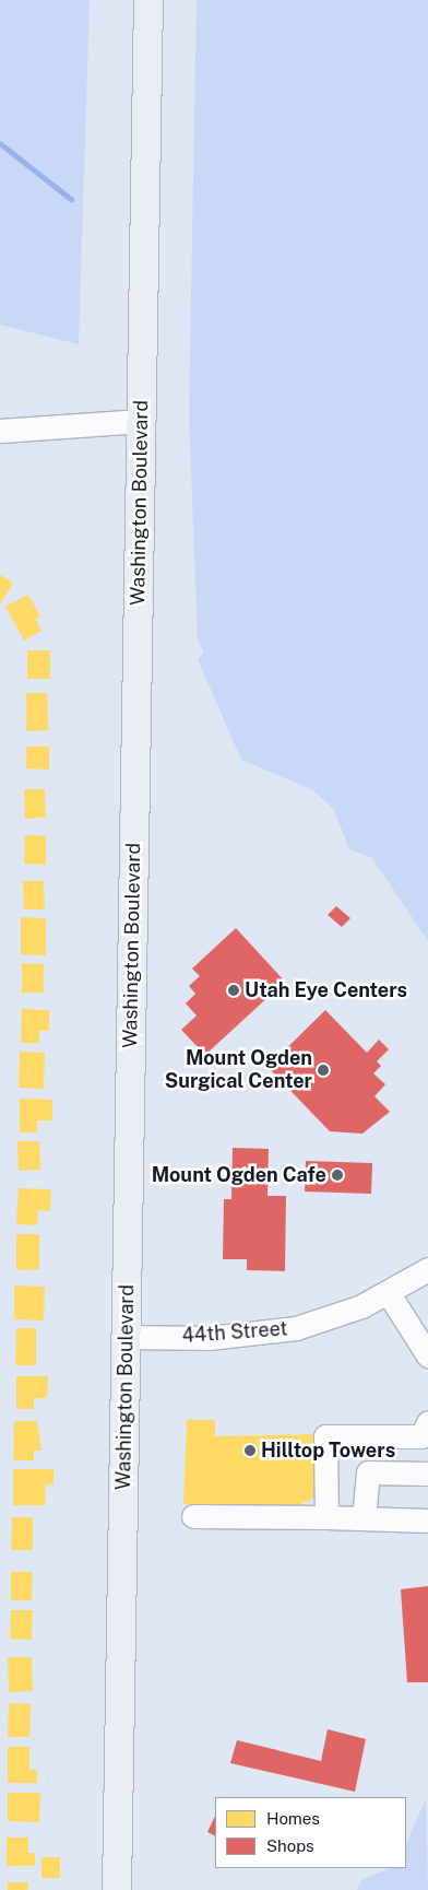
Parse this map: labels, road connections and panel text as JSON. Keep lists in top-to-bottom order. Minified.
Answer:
{"streets":{"main road":["Washington Boulevard"],"street":["44th Street"]},"crossings":[["Washington Boulevard","44th Street"]],"places":["Utah Eye Centers","Mount Ogden Surgical Center","Mount Ogden Cafe","Hilltop Towers"],"legend":["Homes","Shops"]}
